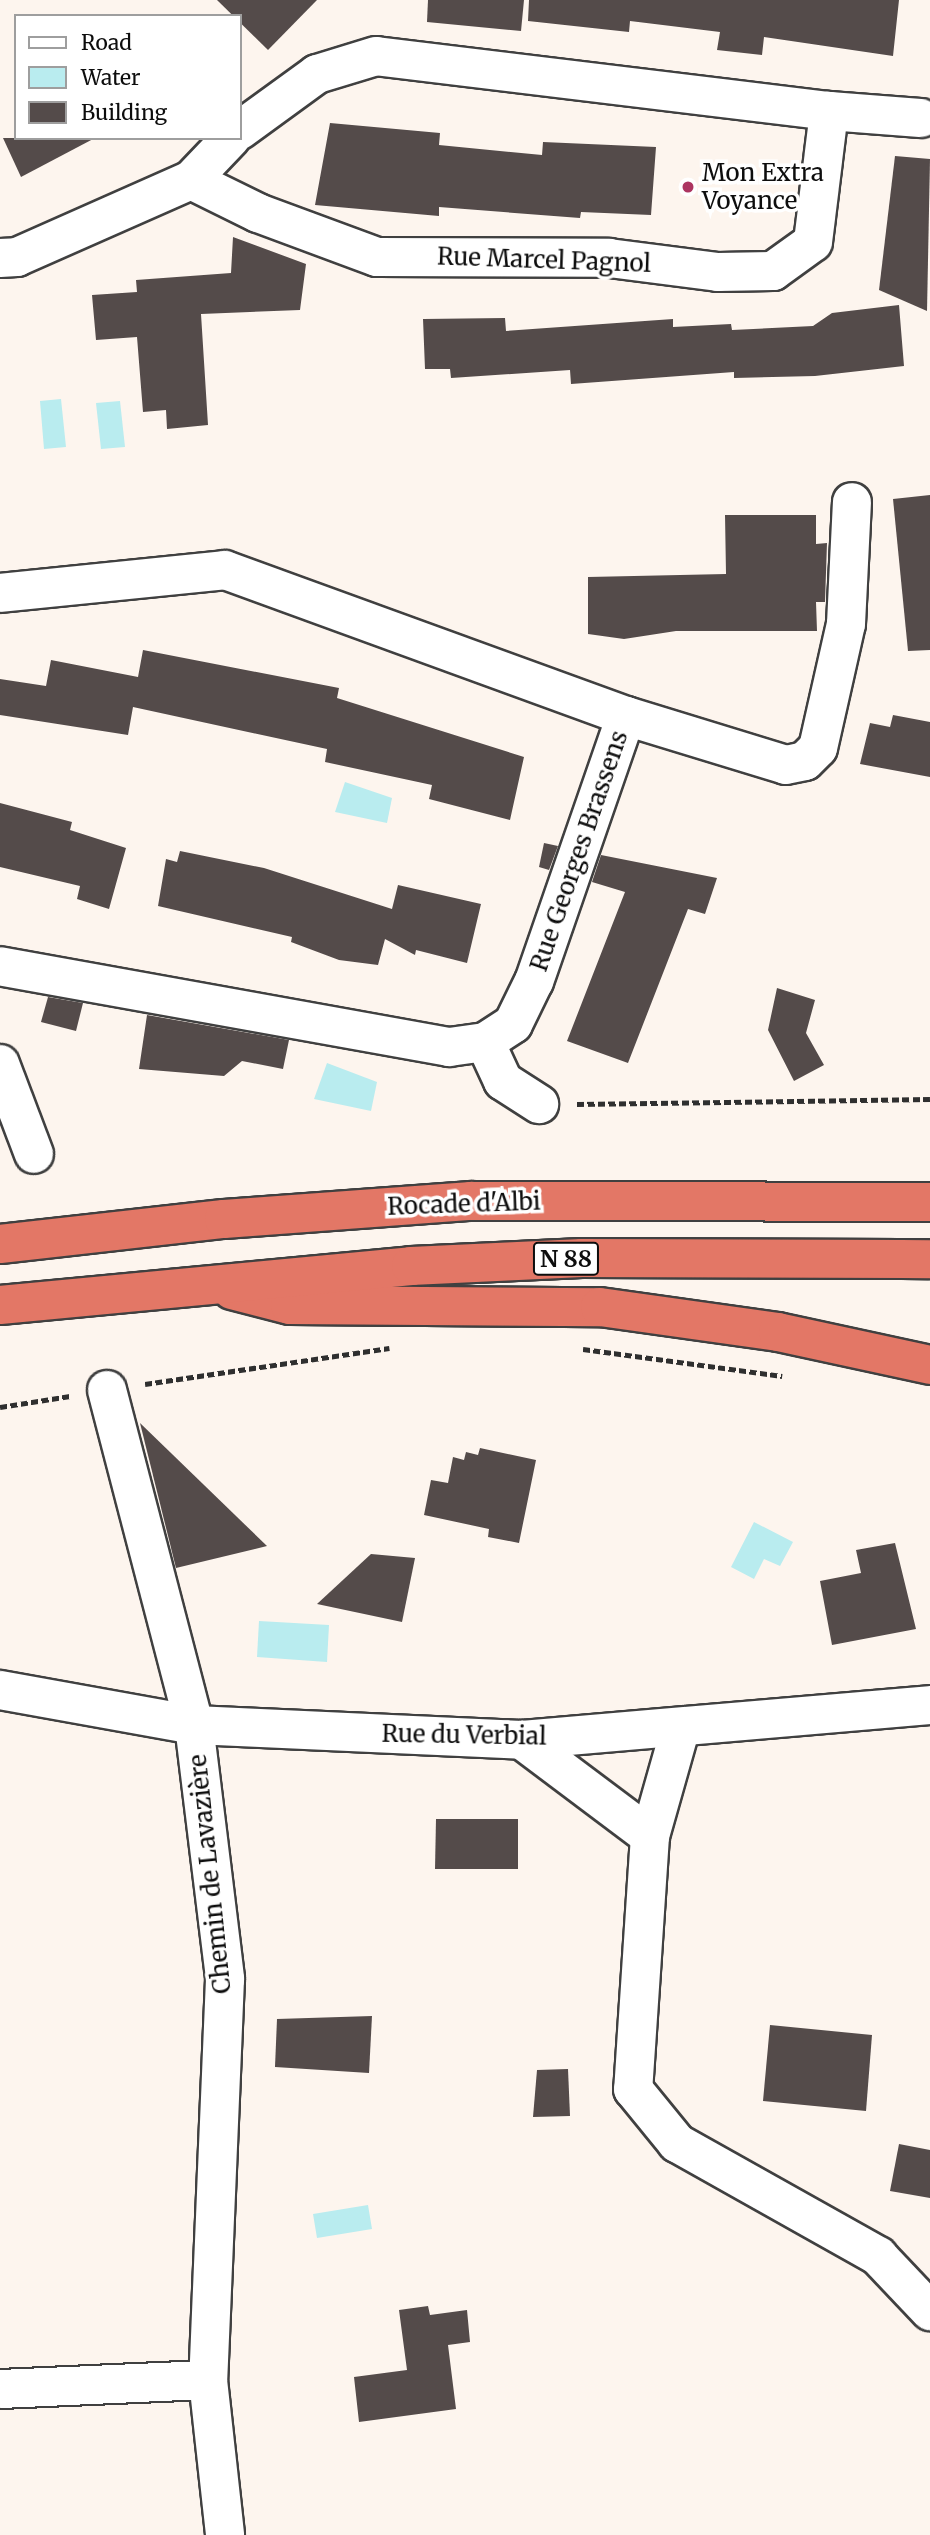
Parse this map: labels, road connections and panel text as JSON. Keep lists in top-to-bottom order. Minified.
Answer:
{"streets":{"highway":["Rocade d'Albi","N 88"],"street":["Rue Marcel Pagnol","Rue Georges Brassens","Rue du Verbial","Chemin de Lavazière"]},"crossings":[["Rue du Verbial","Chemin de Lavazière"]],"places":["Mon Extra Voyance"],"legend":["Road","Water","Building"]}
